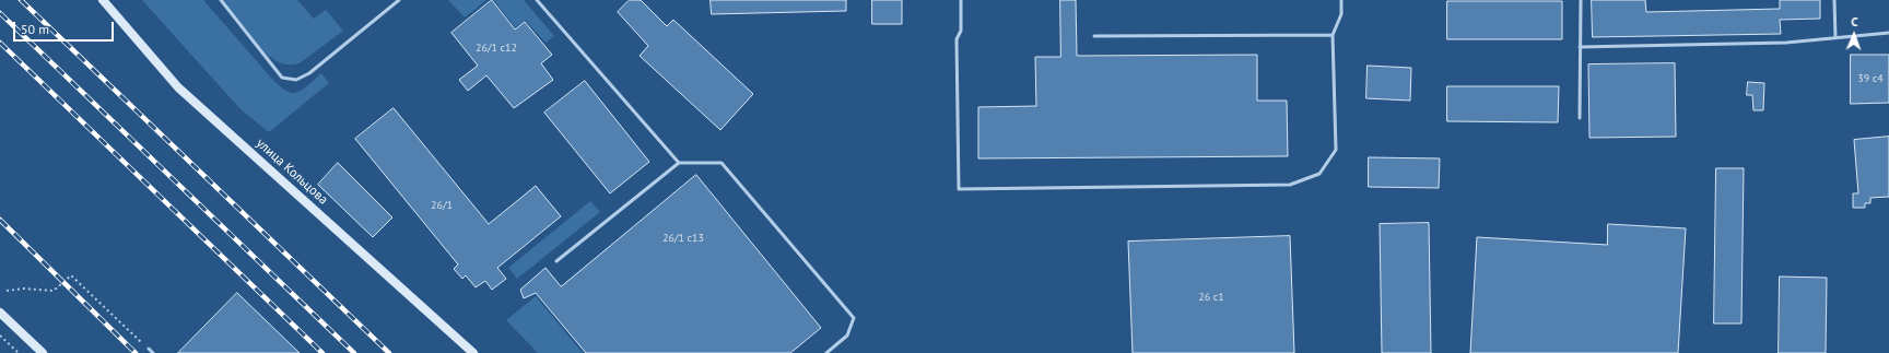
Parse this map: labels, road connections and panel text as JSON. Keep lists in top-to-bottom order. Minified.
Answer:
{"streets":{"street":["улица Кольцова"]},"house_numbers":["26/1 с12","39 c4","26/1","26/1 с13","26 с1"],"scale_bar":"50 m","north":"top"}
